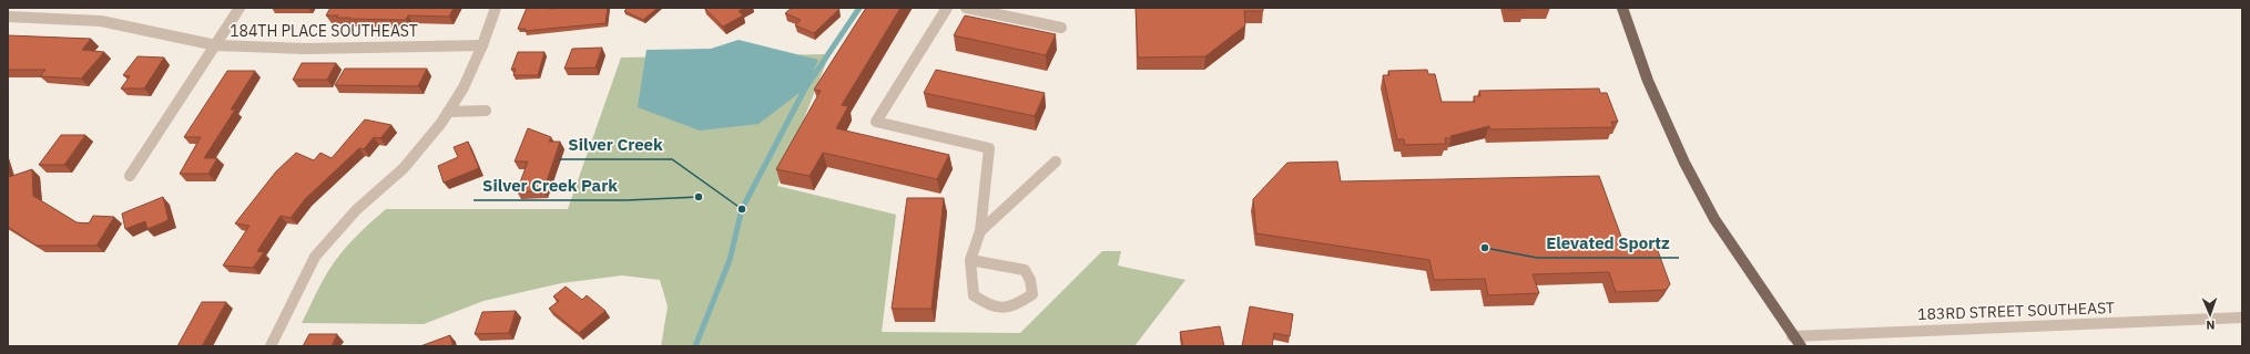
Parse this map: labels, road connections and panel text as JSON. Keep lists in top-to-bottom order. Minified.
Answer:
{"streets":{"street":["184TH PLACE SOUTHEAST","183RD STREET SOUTHEAST"]},"places":["Silver Creek Park","Silver Creek","Elevated Sportz"],"north":"bottom"}
